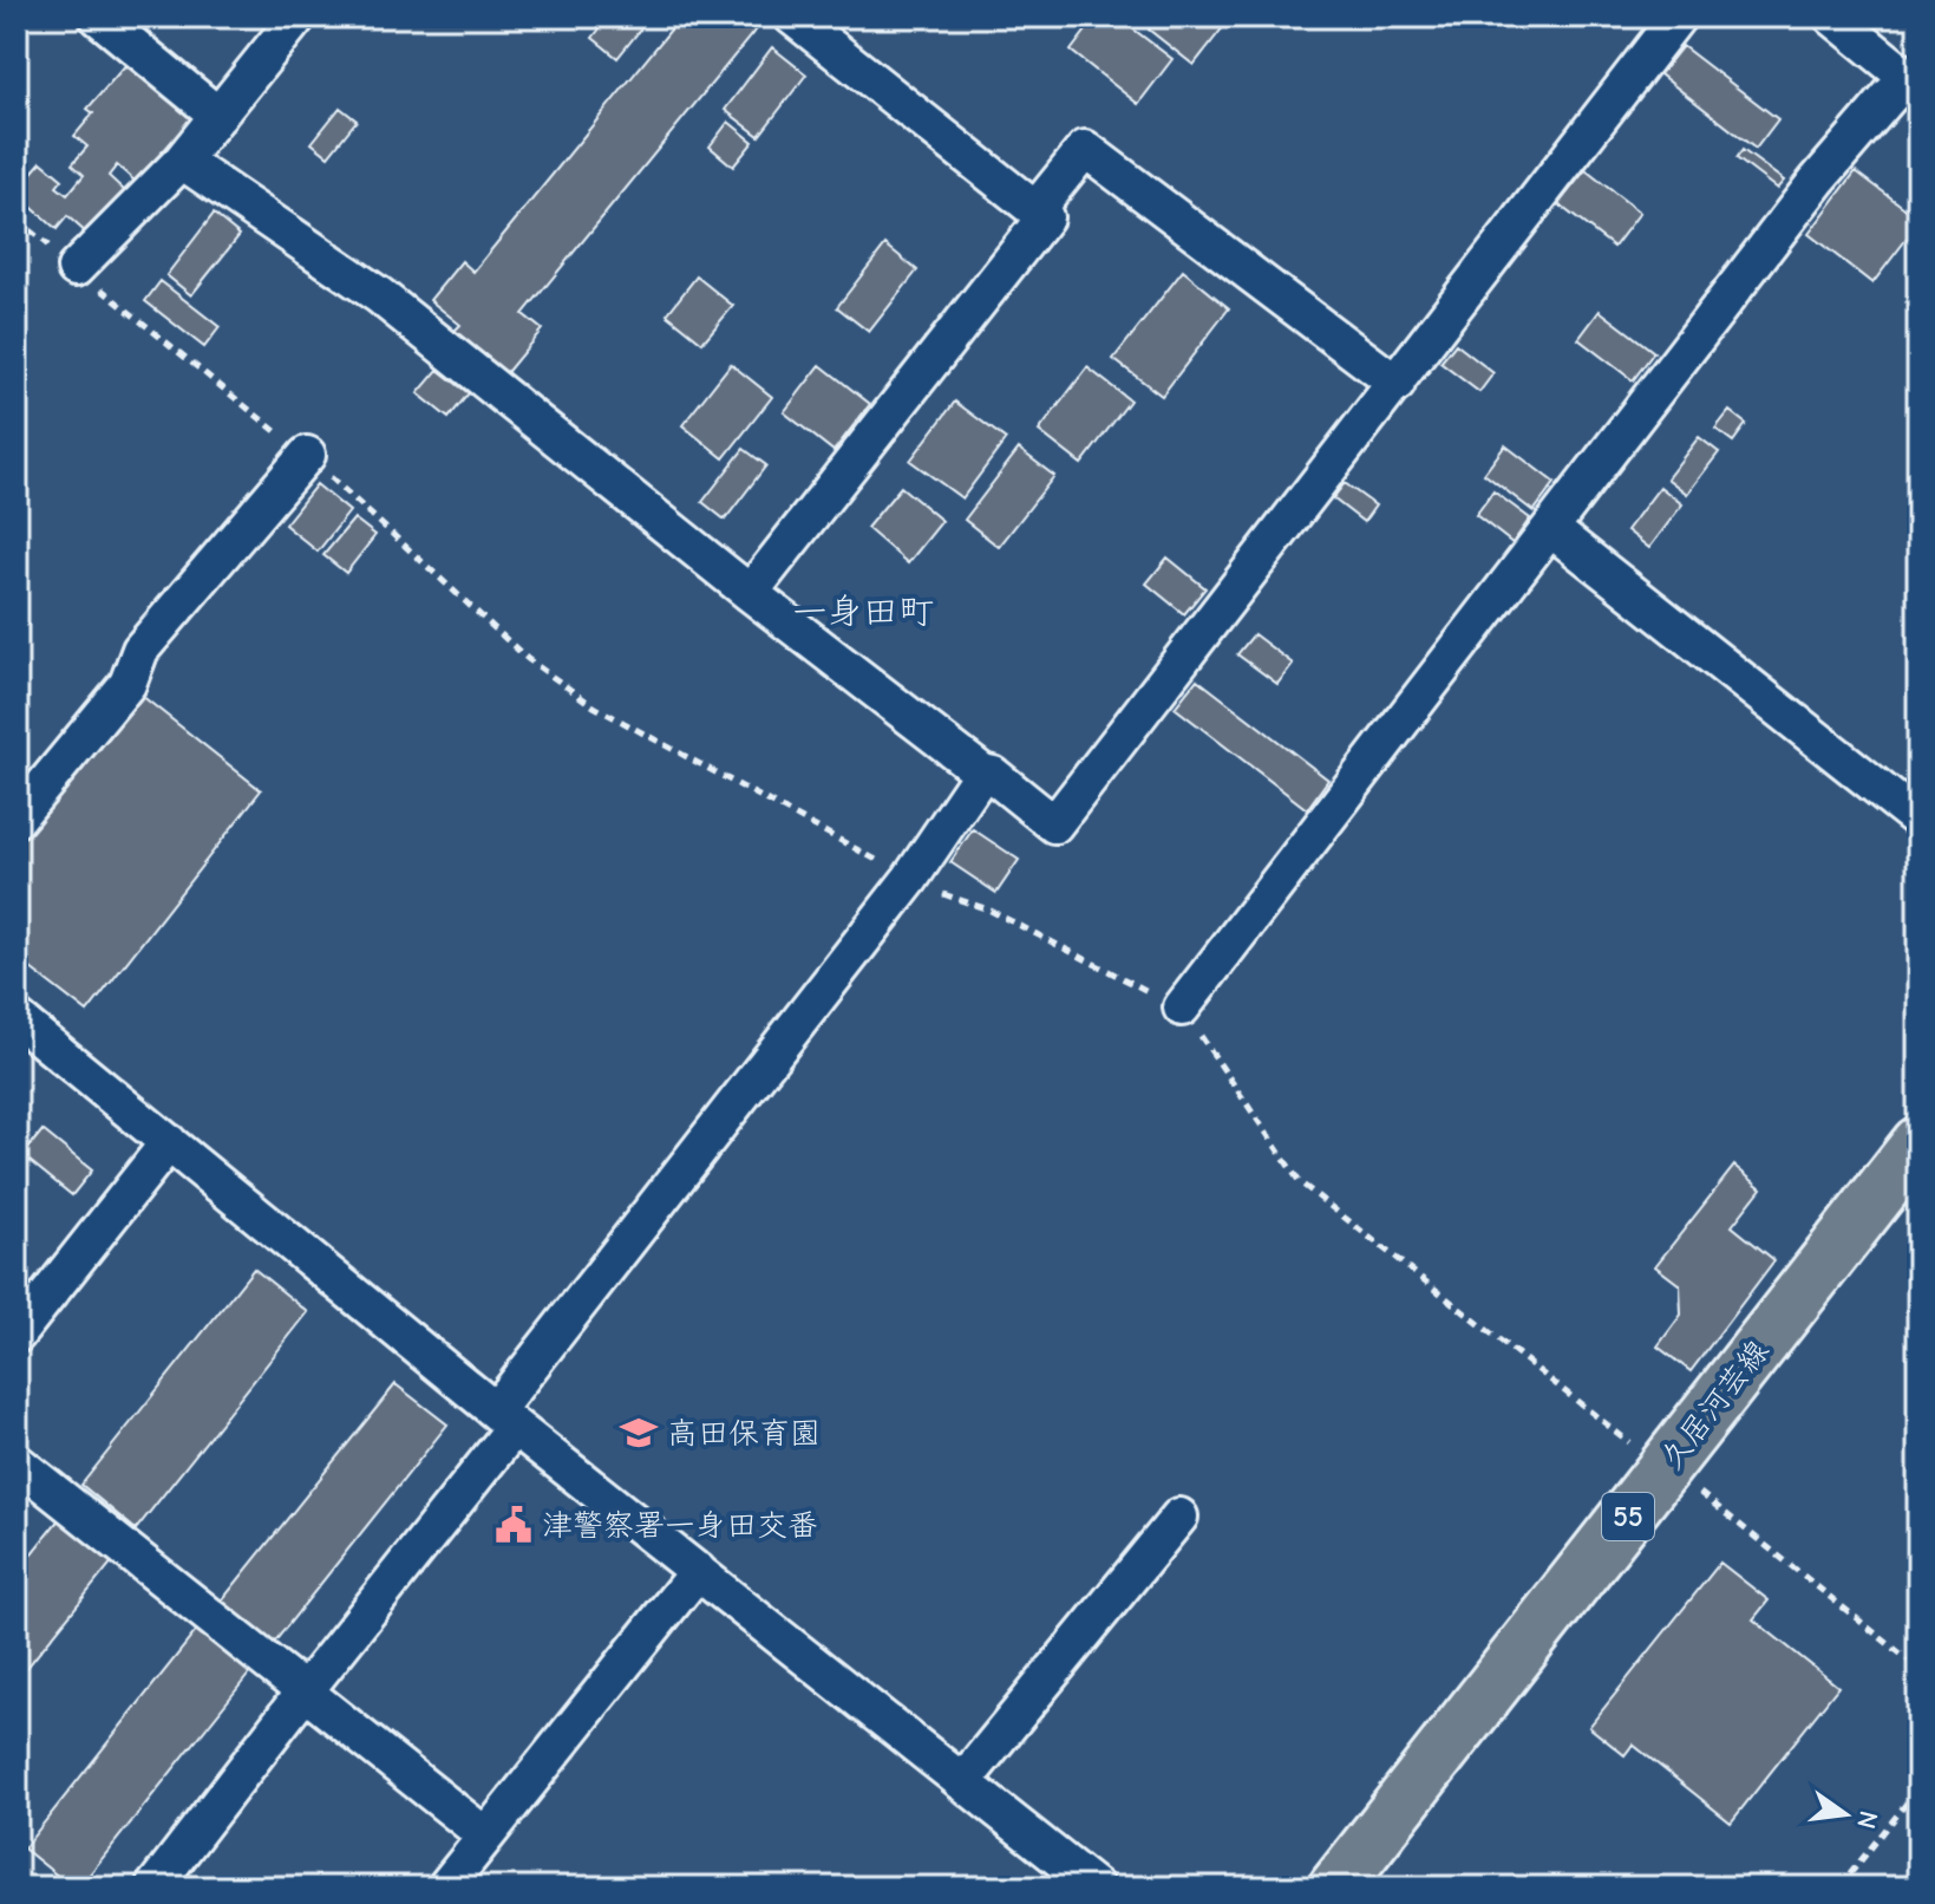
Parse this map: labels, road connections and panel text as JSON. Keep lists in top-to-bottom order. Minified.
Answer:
{"streets":{"main road":["久居河芸線","55"]},"districts":["一身田町"],"places":{"school or university":["高田保育園"],"public building":["津警察署一身田交番"]},"north":"right"}
